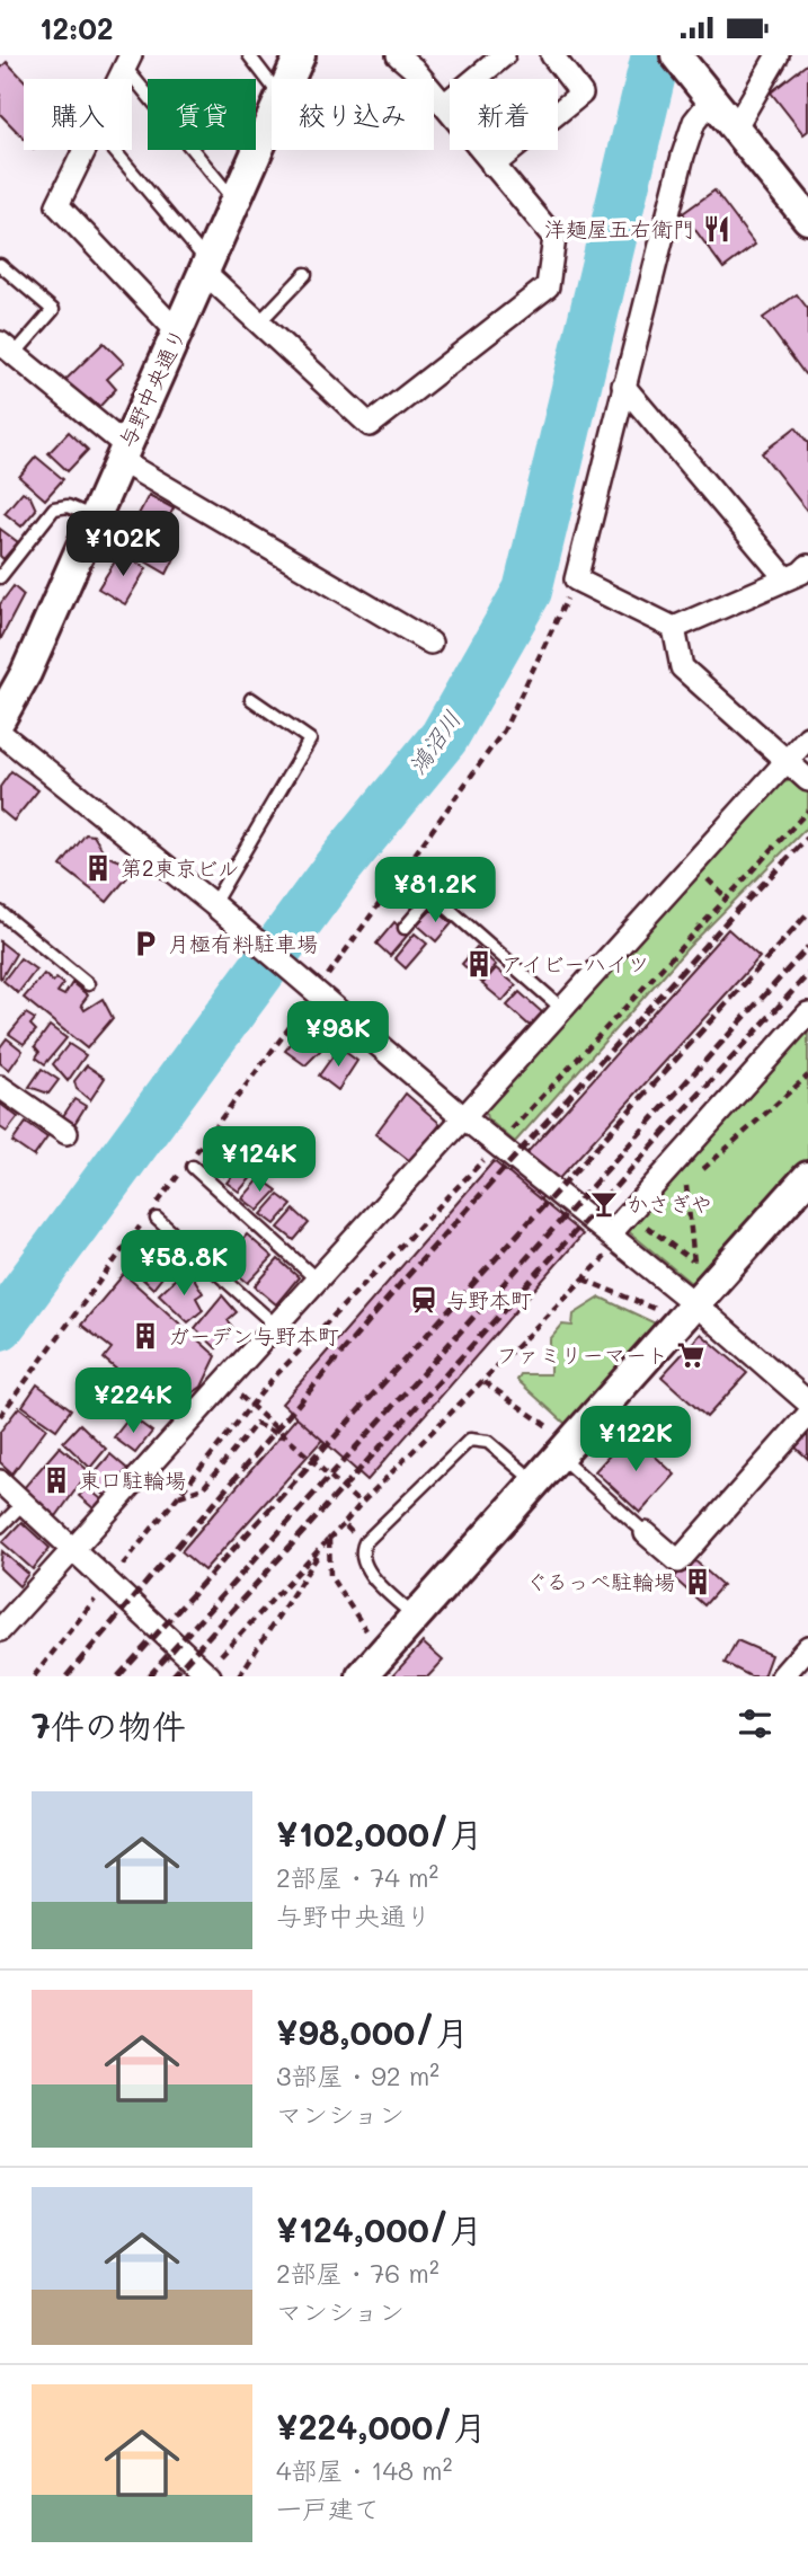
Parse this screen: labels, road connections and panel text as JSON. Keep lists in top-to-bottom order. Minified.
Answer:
{"streets":{"street":["与野中央通り"]},"water":["鴻沼川"],"places":{"restaurant":["洋麺屋五右衛門"],"building":["第2東京ビル","アイビーハイツ","ガーデン与野本町","東口駐輪場","ぐるっぺ駐輪場"],"parking":["月極有料駐車場"],"bar":["かさぎや"],"station":["与野本町"],"supermarket":["ファミリーマート"]},"page":{"status":"12:02","chip":["購入","賃貸","絞り込み","新着"],"price":["¥102K","¥81.2K","¥98K","¥124K","¥58.8K","¥224K","¥122K"],"heading":"7件の物件","list":[{"name":"¥102,000/月","note":"2部屋 · 74 m² · 与野中央通り"},{"name":"¥98,000/月","note":"3部屋 · 92 m² · マンション"},{"name":"¥124,000/月","note":"2部屋 · 76 m² · マンション"},{"name":"¥224,000/月","note":"4部屋 · 148 m² · 一戸建て"}]}}
